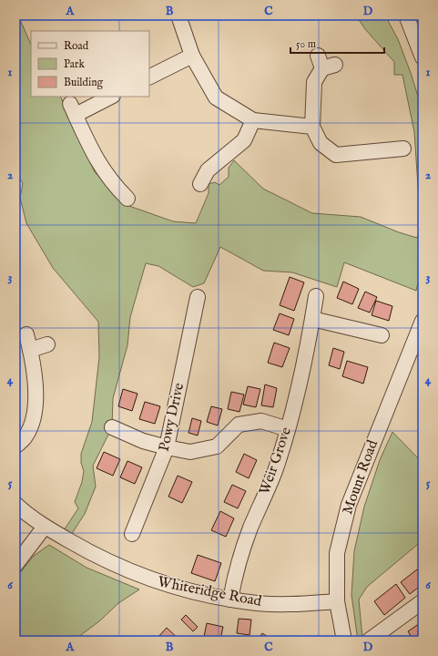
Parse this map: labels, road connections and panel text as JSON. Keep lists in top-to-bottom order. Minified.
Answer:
{"streets":{"street":["Powy Drive","Weir Grove","Mount Road","Whiteridge Road"]},"crossings":[["Weir Grove","Whiteridge Road"],["Mount Road","Whiteridge Road"]],"legend":["Road","Park","Building"],"scale_bar":"50 m","grid":{"columns":["A","B","C","D"],"rows":["1","2","3","4","5","6"]}}
